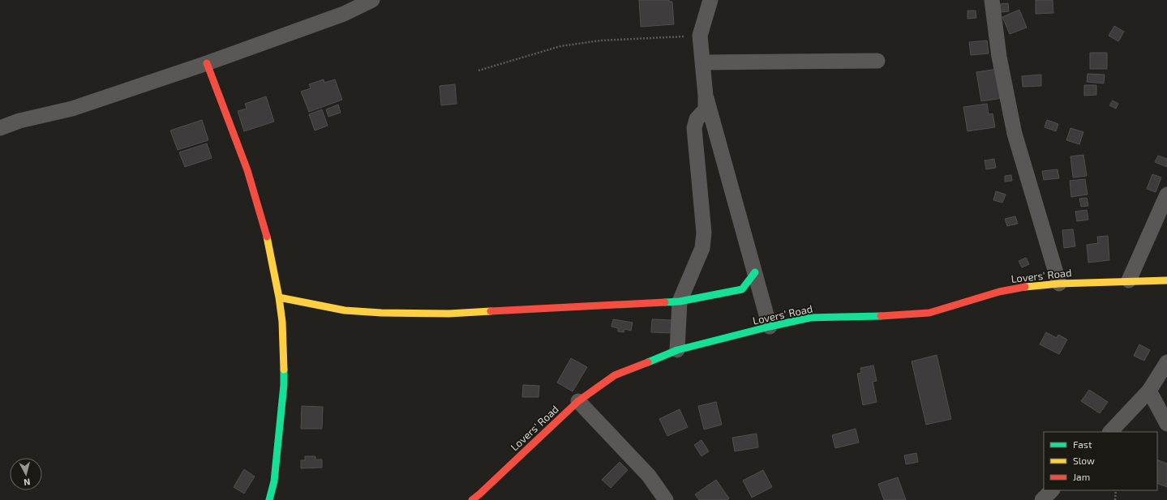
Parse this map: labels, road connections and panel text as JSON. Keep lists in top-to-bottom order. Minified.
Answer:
{"streets":{"street":["Lovers' Road"]},"legend":["Fast","Slow","Jam"],"north":"bottom"}
